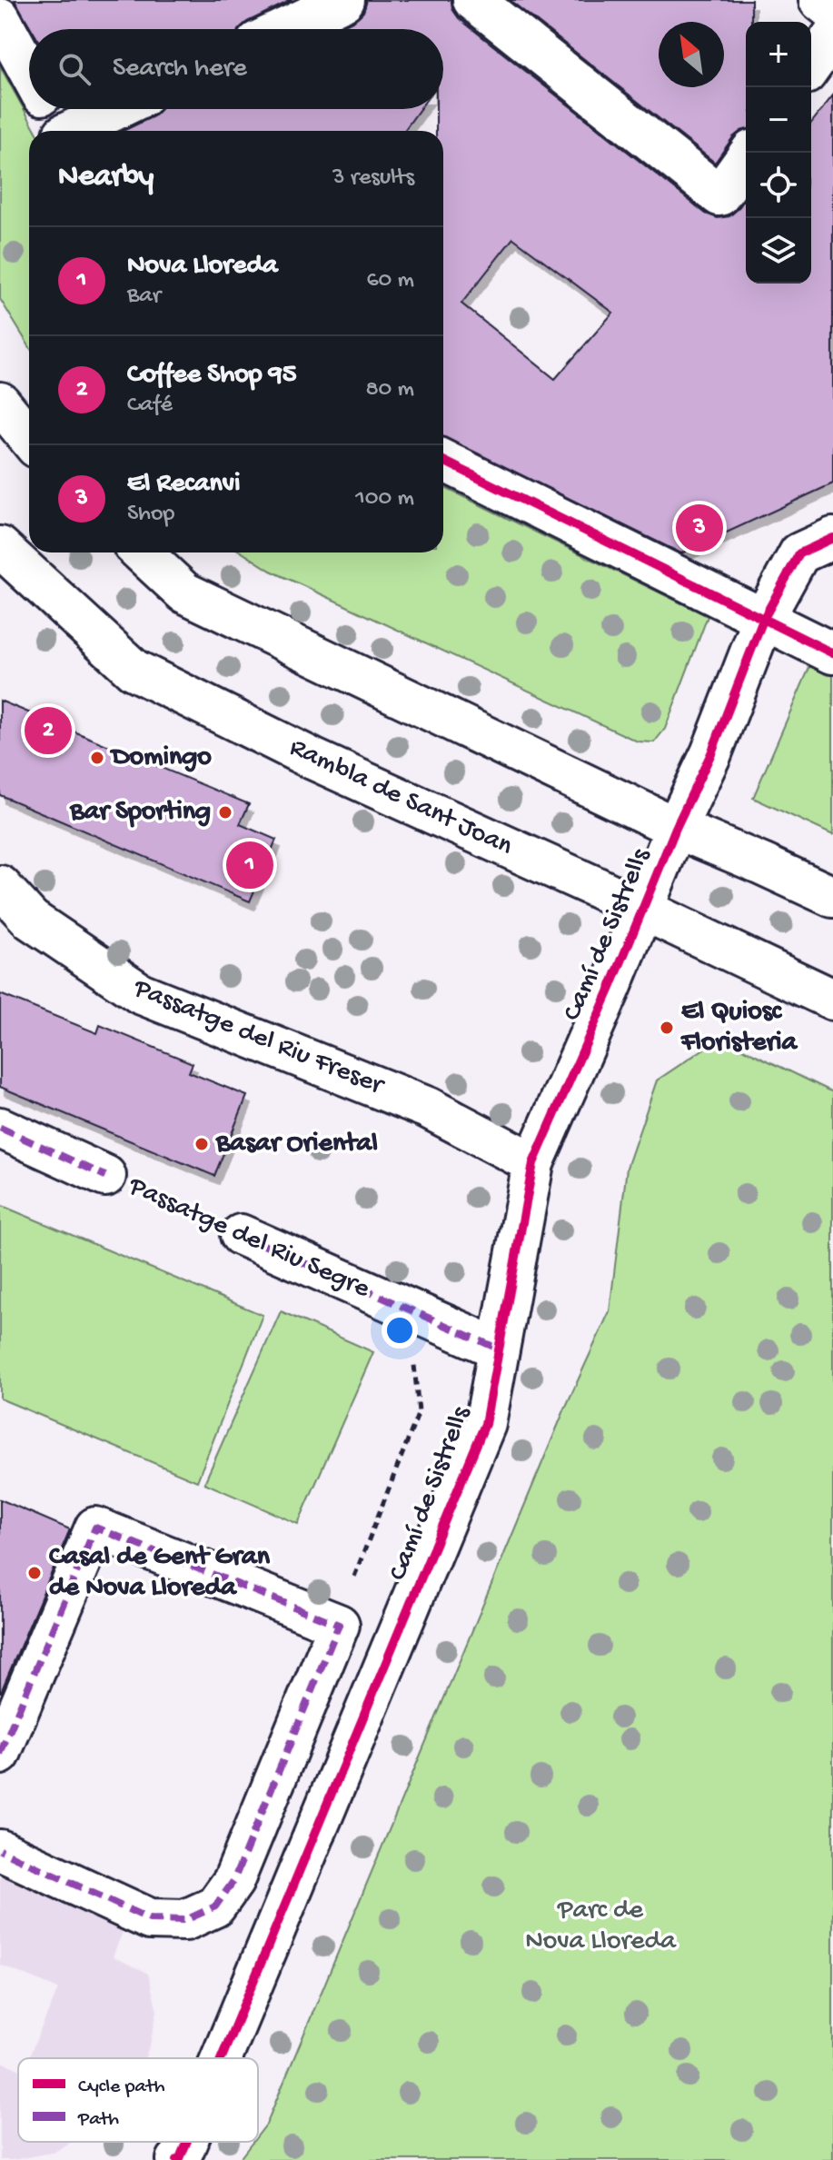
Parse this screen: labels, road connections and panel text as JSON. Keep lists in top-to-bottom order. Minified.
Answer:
{"streets":{"street":["Rambla de Sant Joan","Camí de Sistrells","Passatge del Riu Freser","Passatge del Riu Segre"]},"crossings":[["Rambla de Sant Joan","Camí de Sistrells"],["Camí de Sistrells","Passatge del Riu Freser"],["Camí de Sistrells","Passatge del Riu Segre"]],"parks":["Parc de Nova Lloreda"],"places":["Domingo","Bar Sporting","El Quiosc Floristeria","Basar Oriental","Casal de Gent Gran de Nova Lloreda"],"legend":["Cycle path","Path"],"north":"top left","page":{"map_buttons":["+","−"],"search":"Search here","heading":["Nearby","3 results"],"list":[{"mark":"1","name":"Nova Lloreda","note":"Bar","value":"60 m"},{"mark":"2","name":"Coffee Shop 95","note":"Café","value":"80 m"},{"mark":"3","name":"El Recanvi","note":"Shop","value":"100 m"}],"pins":["3","2","1"]}}
